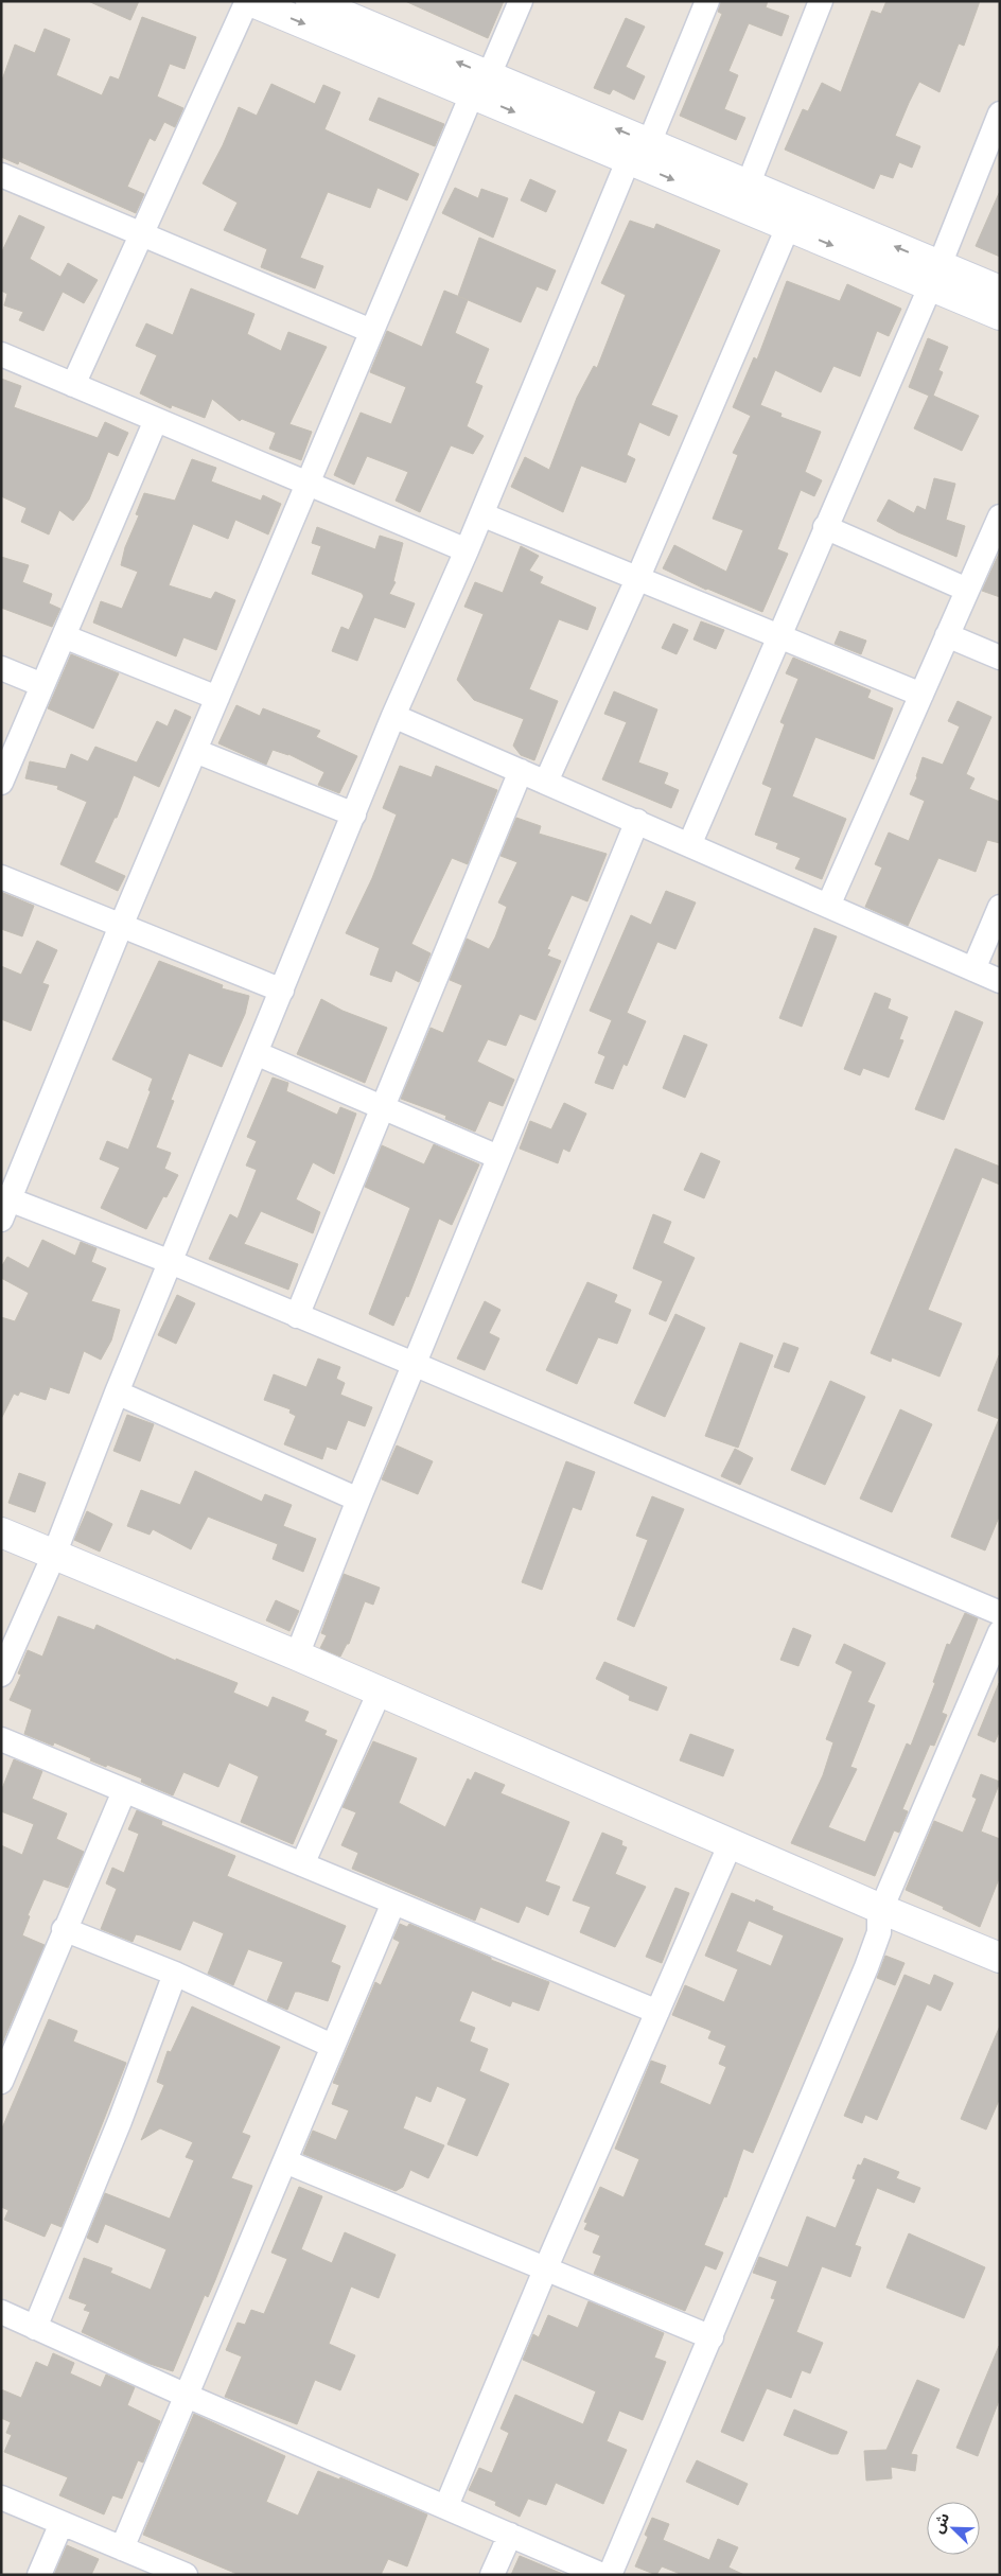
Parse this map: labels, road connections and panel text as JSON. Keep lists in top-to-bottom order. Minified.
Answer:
{"north":"top left"}
